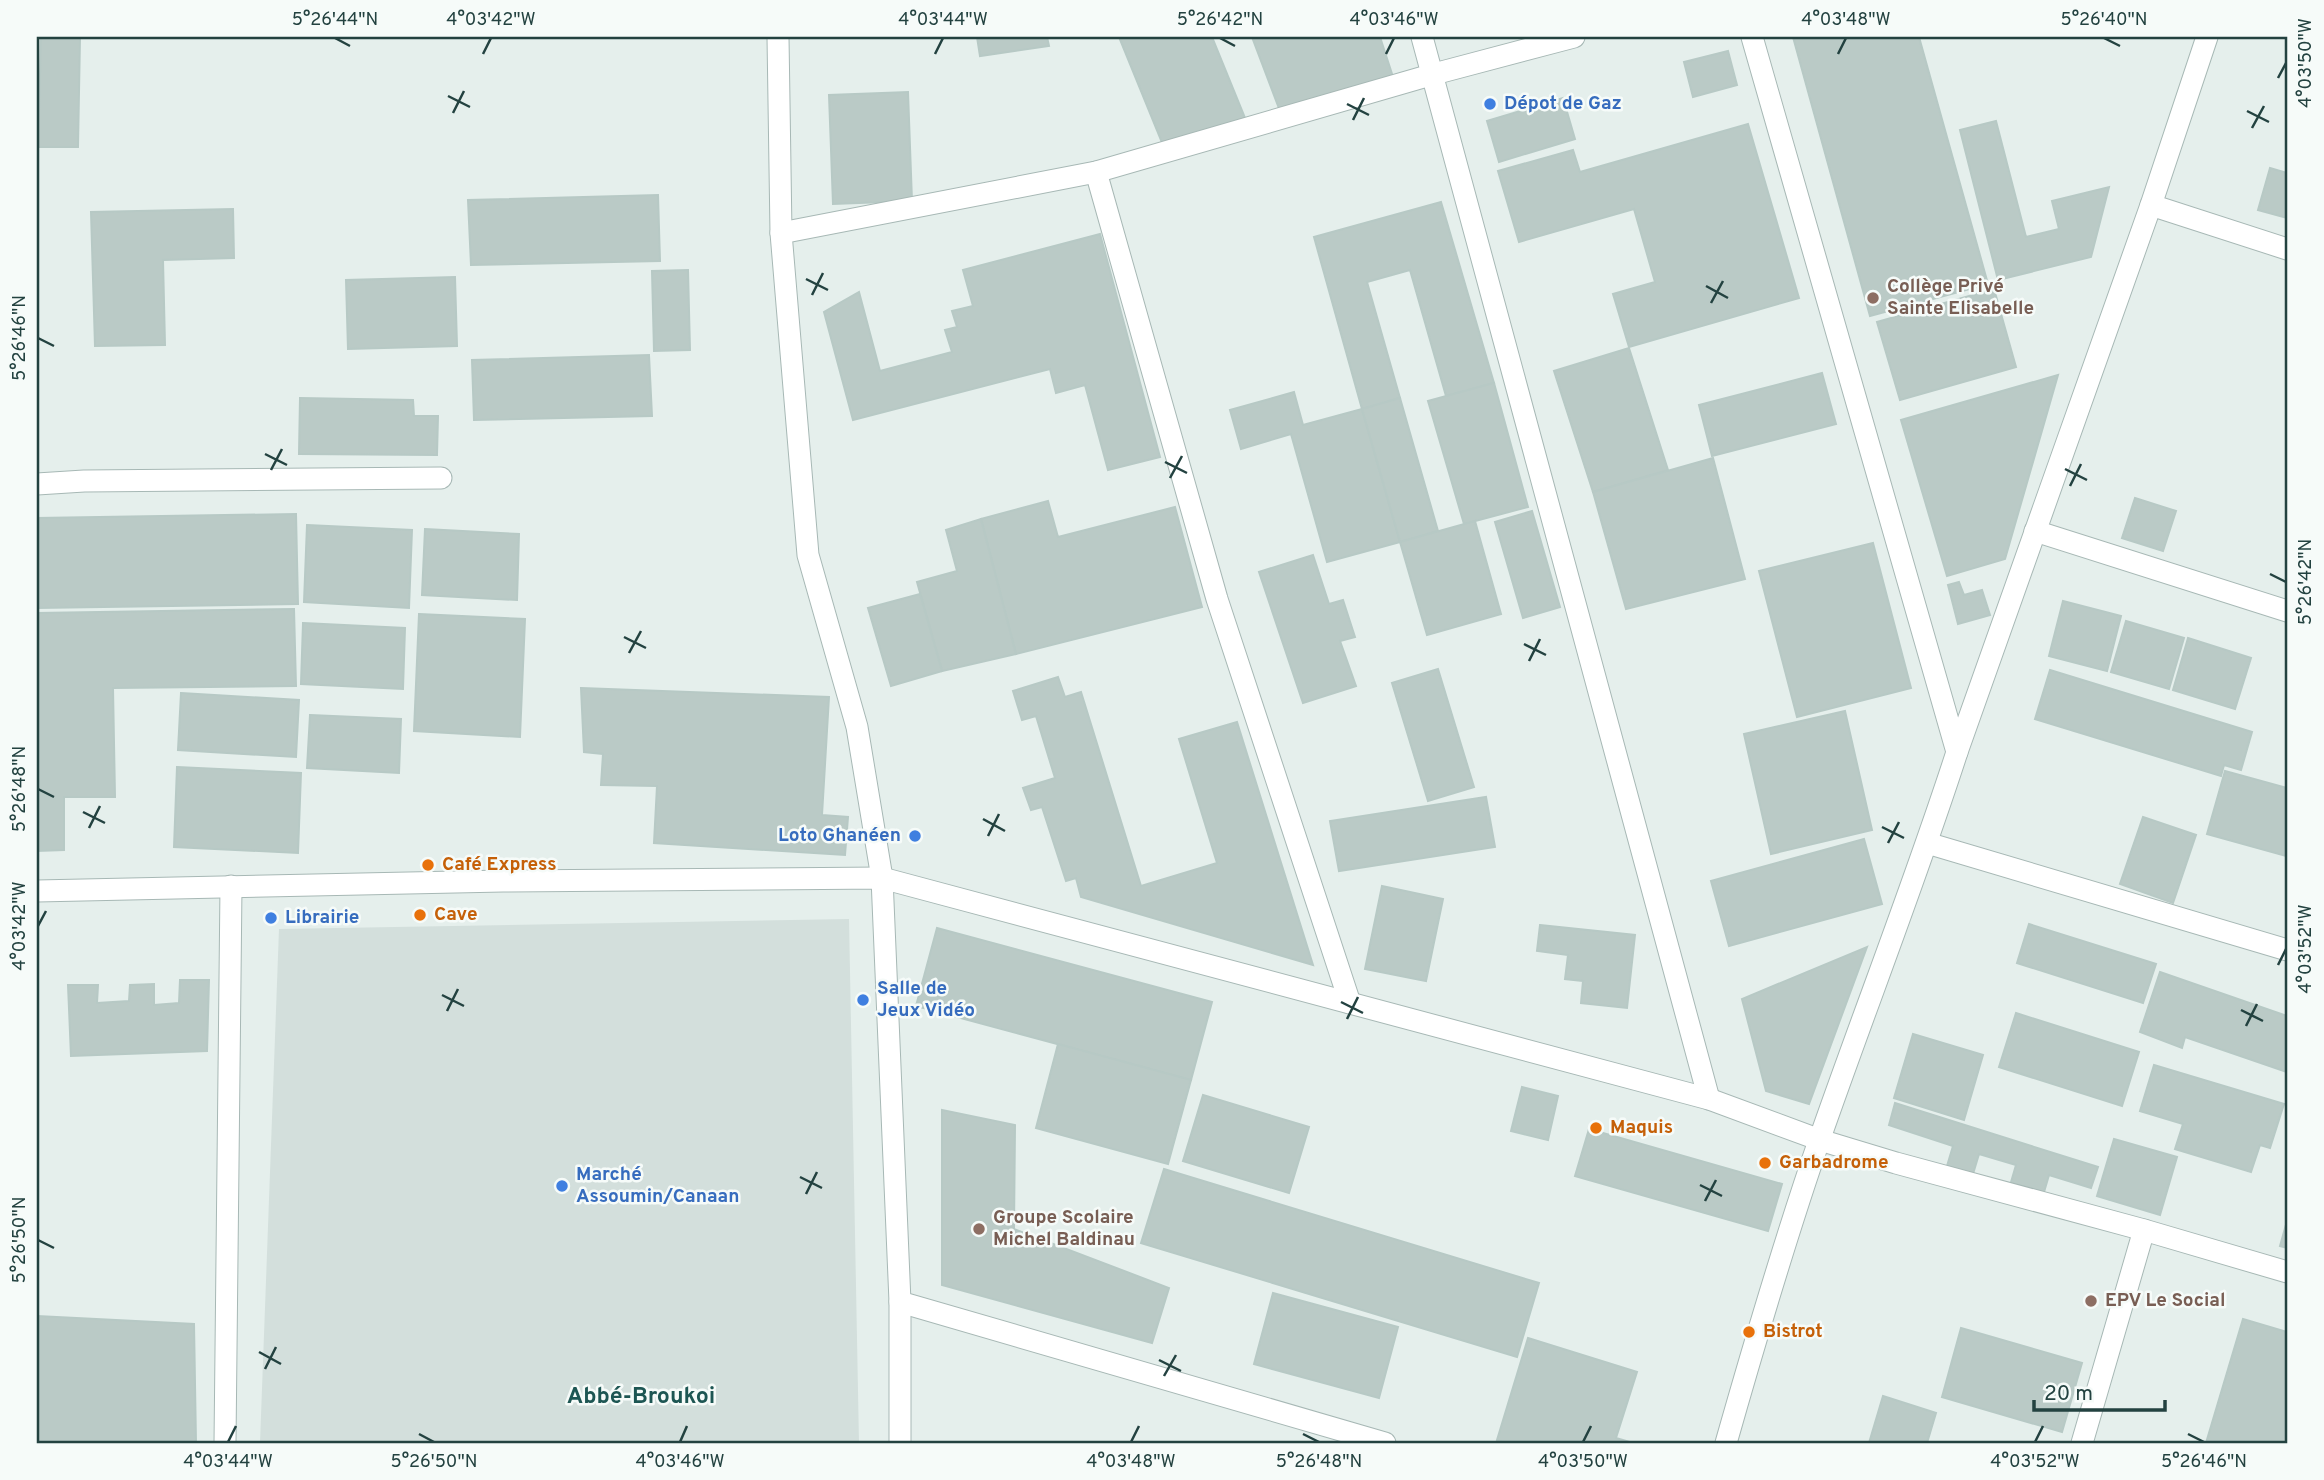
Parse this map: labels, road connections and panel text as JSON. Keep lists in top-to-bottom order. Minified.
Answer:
{"districts":["Abbé-Broukoi"],"places":["Dépot de Gaz","Collège Privé Sainte Elisabelle","Loto Ghanéen","Café Express","Cave","Librairie","Salle de Jeux Vidéo","Maquis","Garbadrome","Marché Assoumin/Canaan","Groupe Scolaire Michel Baldinau","EPV Le Social","Bistrot"],"scale_bar":"20 m","coordinates":["5°26'44\"N","4°03'42\"W","4°03'44\"W","5°26'42\"N","4°03'46\"W","4°03'48\"W","5°26'40\"N","4°03'50\"W","5°26'46\"N","5°26'48\"N","4°03'52\"W","5°26'50\"N"]}
